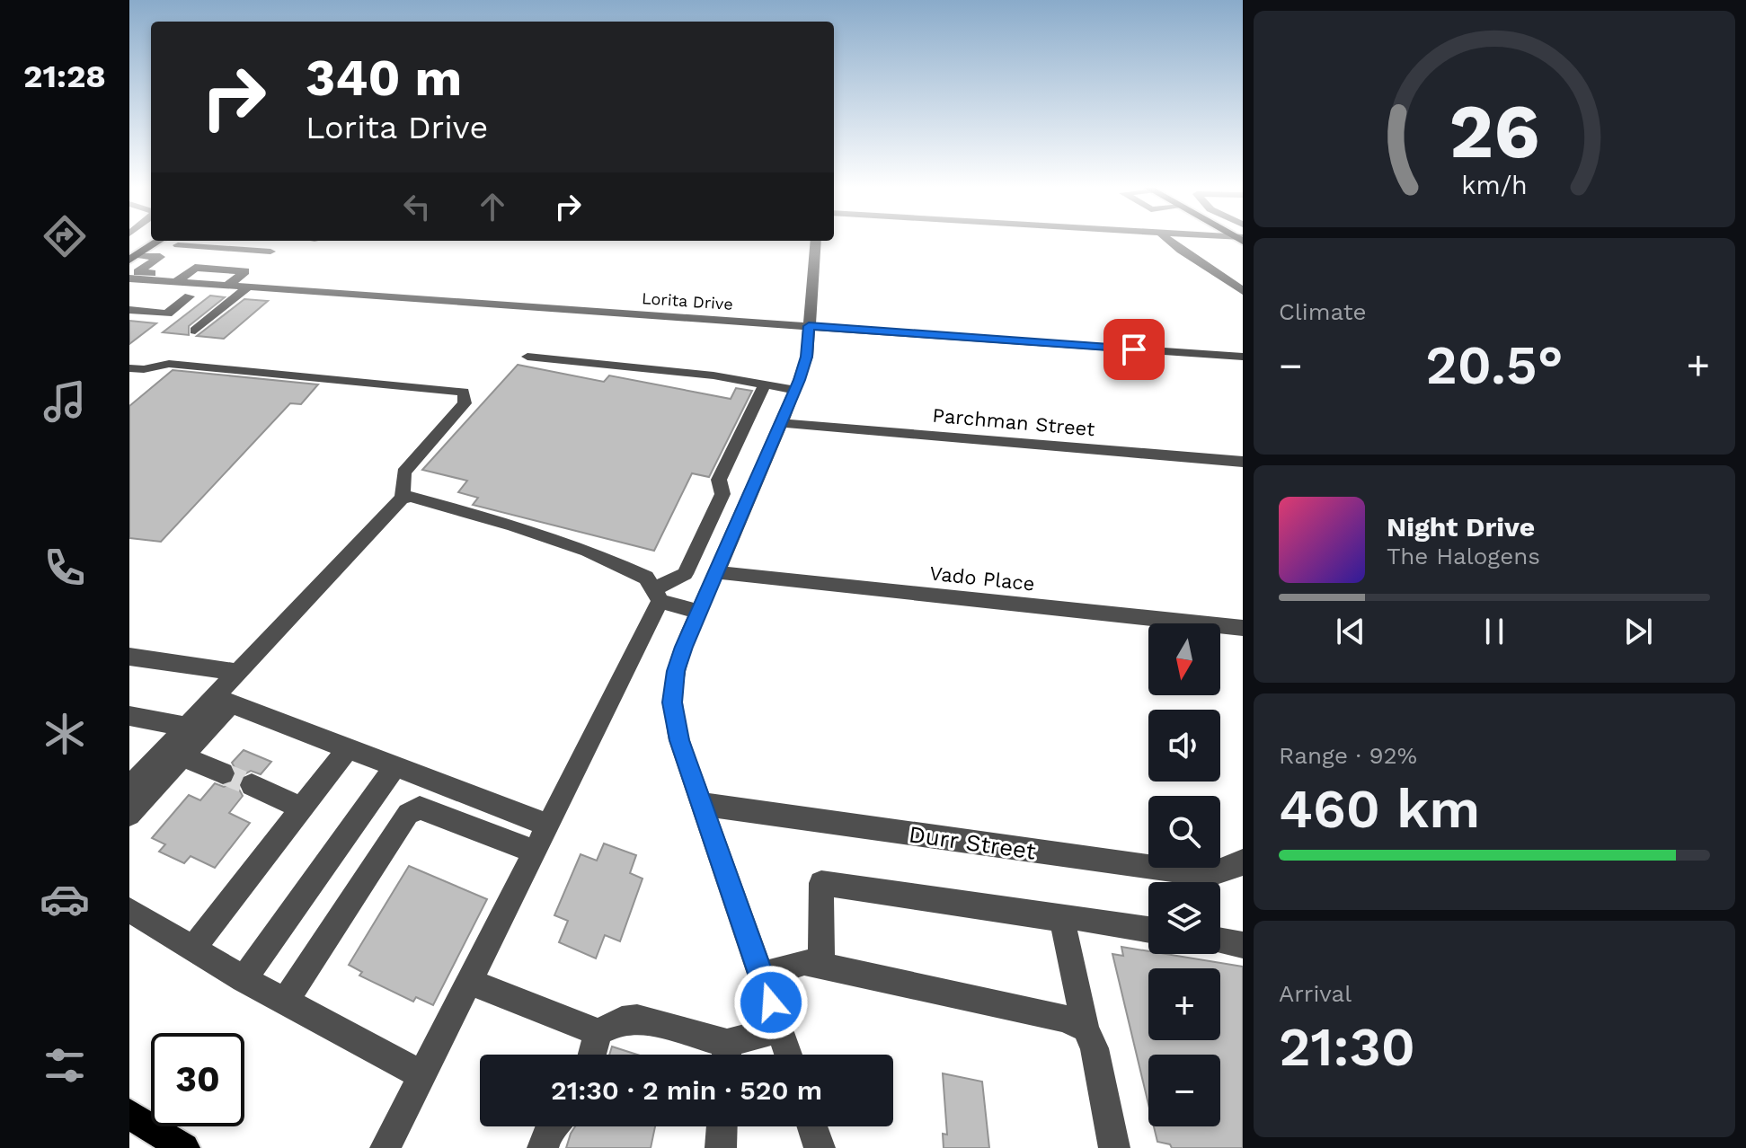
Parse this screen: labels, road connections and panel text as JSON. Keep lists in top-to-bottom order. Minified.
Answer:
{"streets":{"street":["Lorita Drive","Parchman Street","Vado Place","Durr Street"]},"north":"bottom","page":{"tabs":"21:28","turn":["340 m","Lorita Drive"],"tile":["Climate",["Range · 92%","460 km"],["Arrival","21:30"]],"heat":["−","20.5°","+"],"song":["Night Drive","The Halogens"],"map_buttons":["+","−"],"limit":"30","trip":"21:30 · 2 min · 520 m","gauge":["26","km/h"]}}
